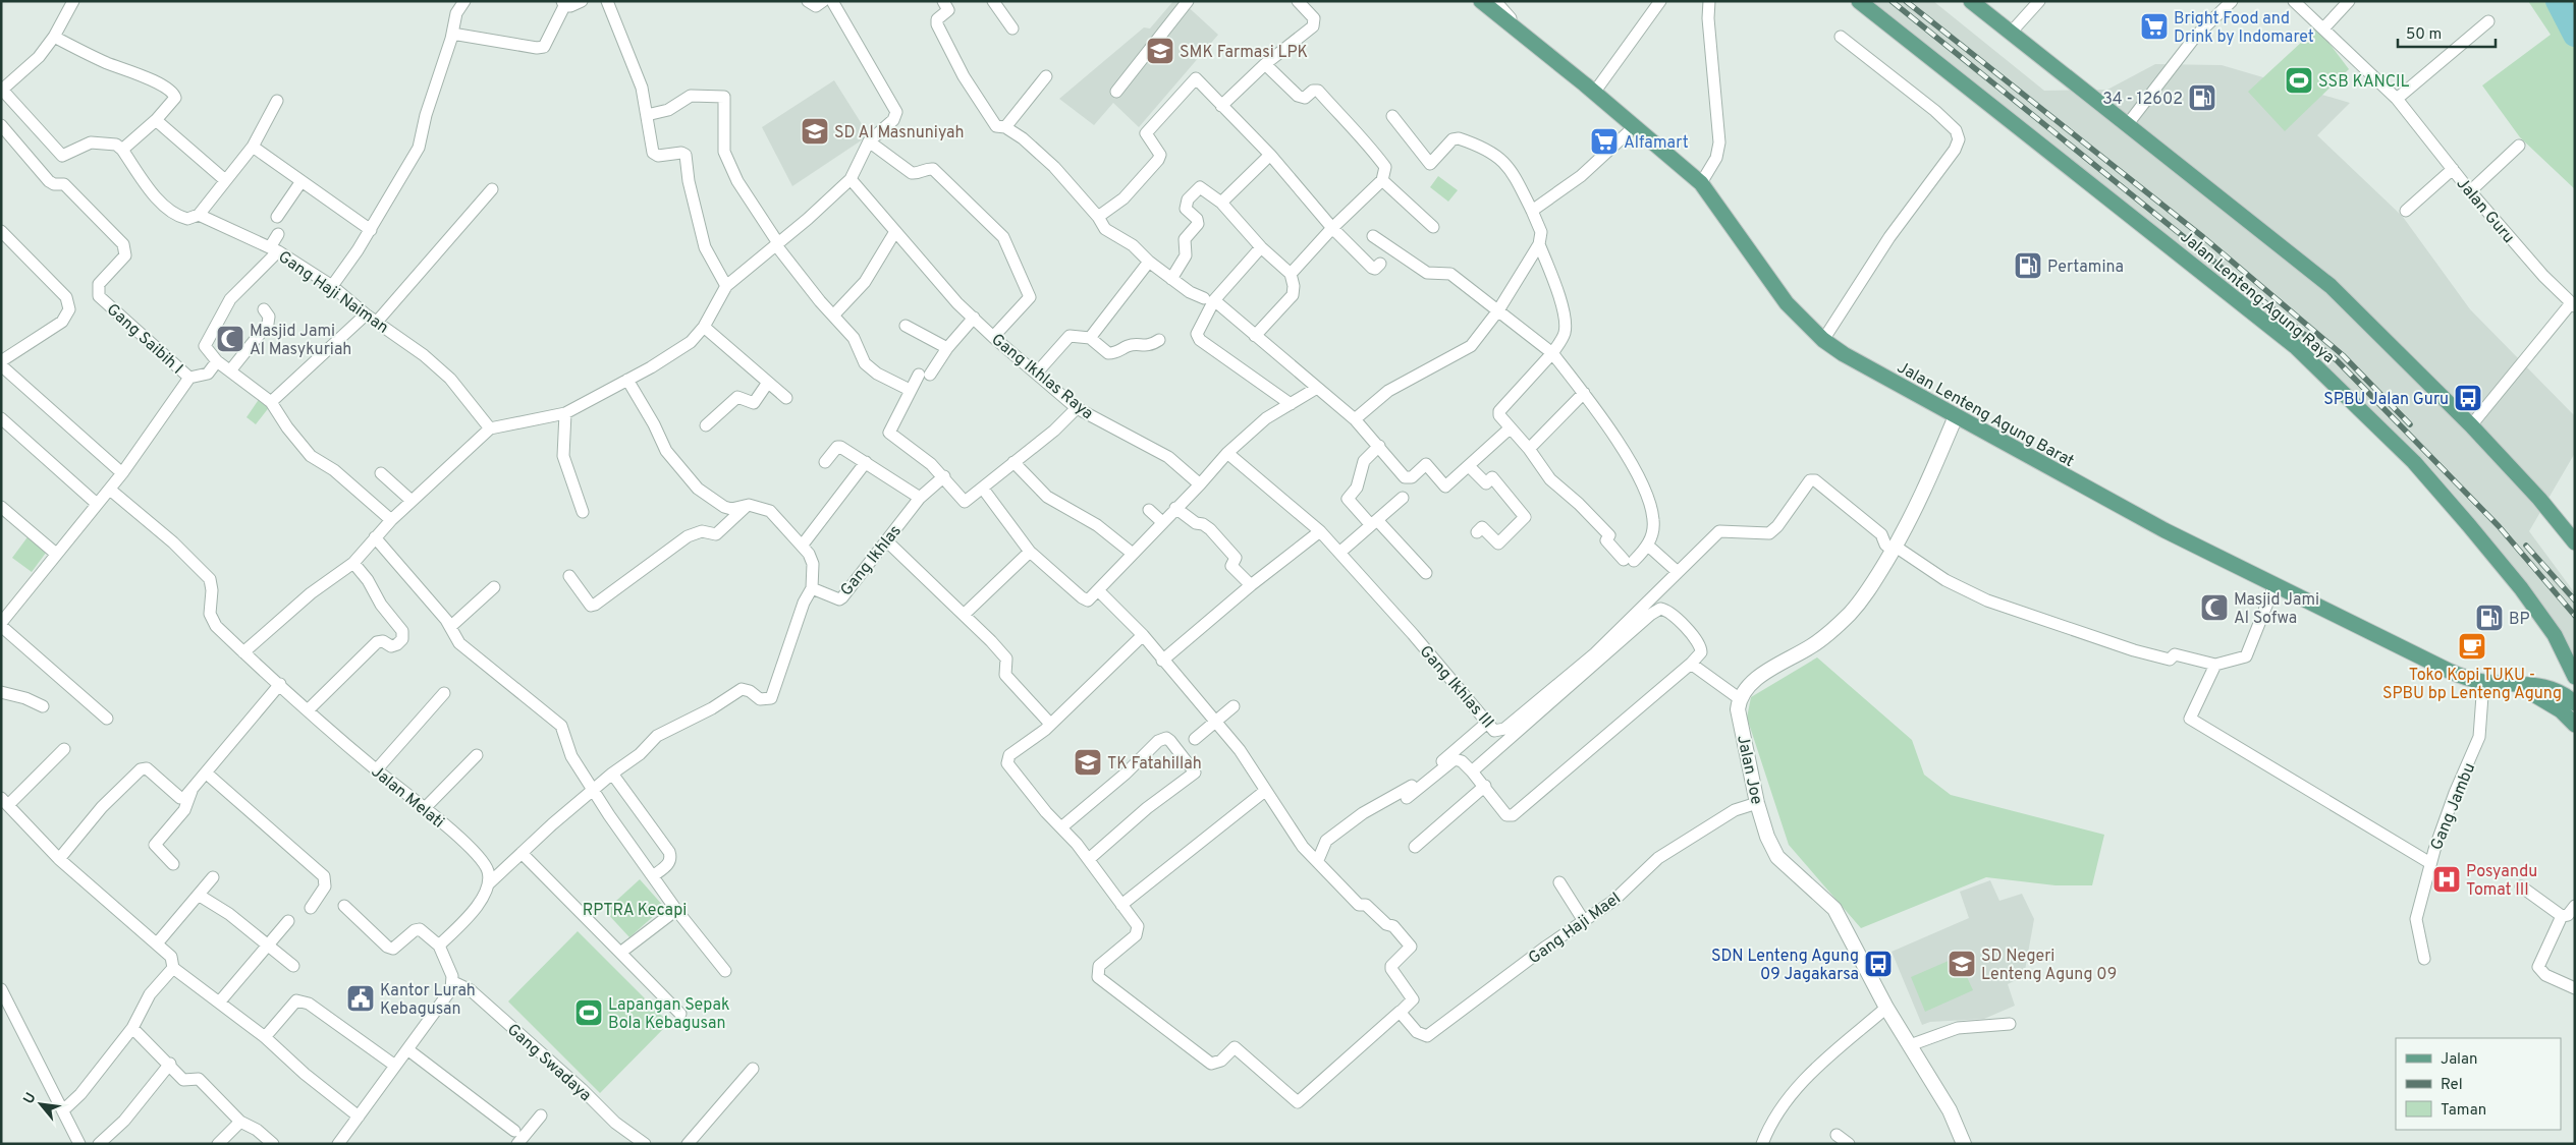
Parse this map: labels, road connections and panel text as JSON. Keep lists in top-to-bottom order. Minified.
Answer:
{"streets":{"main road":["Jalan Lenteng Agung Raya","Jalan Lenteng Agung Barat"],"street":["Jalan Guru","Gang Haji Naiman","Gang Saibih I","Gang Ikhlas Raya","Gang Ikhlas","Gang Ikhlas III","Jalan Joe","Jalan Melati","Gang Jambu","Gang Haji Mael","Gang Swadaya"]},"crossings":[["Jalan Lenteng Agung Barat","Gang Jambu"],["Jalan Joe","Gang Haji Mael"]],"parks":["RPTRA Kecapi"],"places":{"supermarket":["Bright Food and Drink by Indomaret","Alfamart"],"school or university":["SMK Farmasi LPK","SD Al Masnuniyah","TK Fatahillah","SD Negeri Lenteng Agung 09"],"sports":["SSB KANCIL","Lapangan Sepak Bola Kebagusan"],"fuel station":["34 - 12602","Pertamina","BP"],"mosque":["Masjid Jami Al Masykuriah","Masjid Jami Al Sofwa"],"bus stop":["SPBU Jalan Guru","SDN Lenteng Agung 09 Jagakarsa"],"cafe":["Toko Kopi TUKU - SPBU bp Lenteng Agung"],"hospital":["Posyandu Tomat III"],"public building":["Kantor Lurah Kebagusan"]},"legend":["Jalan","Rel","Taman"],"scale_bar":"50 m","north":"top left"}
